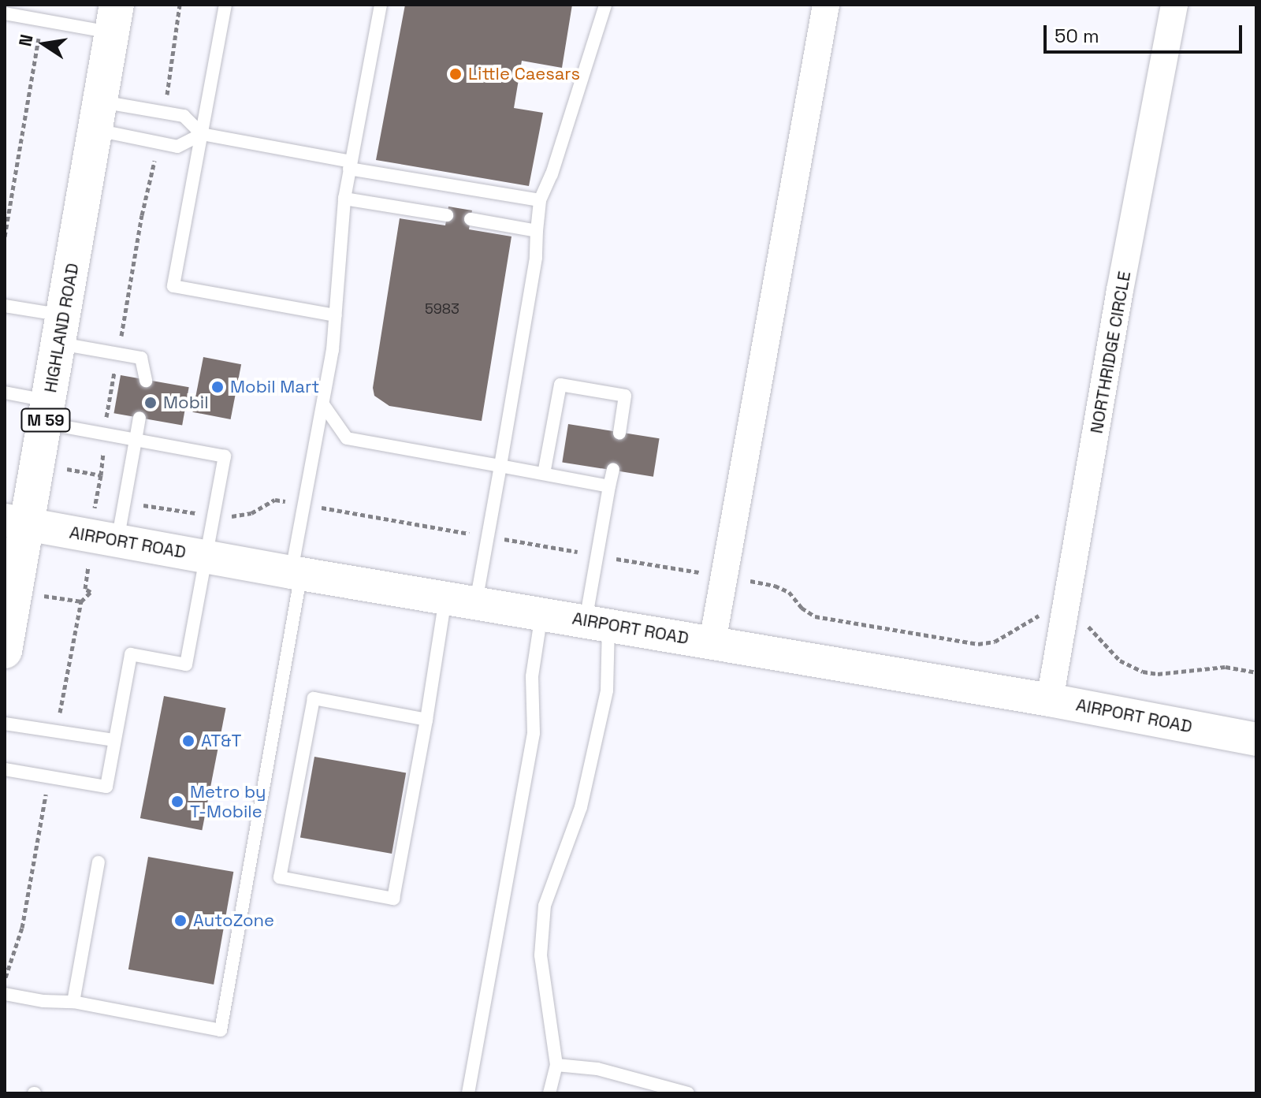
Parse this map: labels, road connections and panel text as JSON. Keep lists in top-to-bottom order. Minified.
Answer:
{"streets":{"highway":["HIGHLAND ROAD","M 59"],"street":["NORTHRIDGE CIRCLE","AIRPORT ROAD"]},"crossings":[["HIGHLAND ROAD","AIRPORT ROAD"],["NORTHRIDGE CIRCLE","AIRPORT ROAD"]],"places":["Little Caesars","Mobil Mart","Mobil","AT&T","Metro by T-Mobile","AutoZone"],"house_numbers":["5983"],"scale_bar":"50 m","north":"left"}
